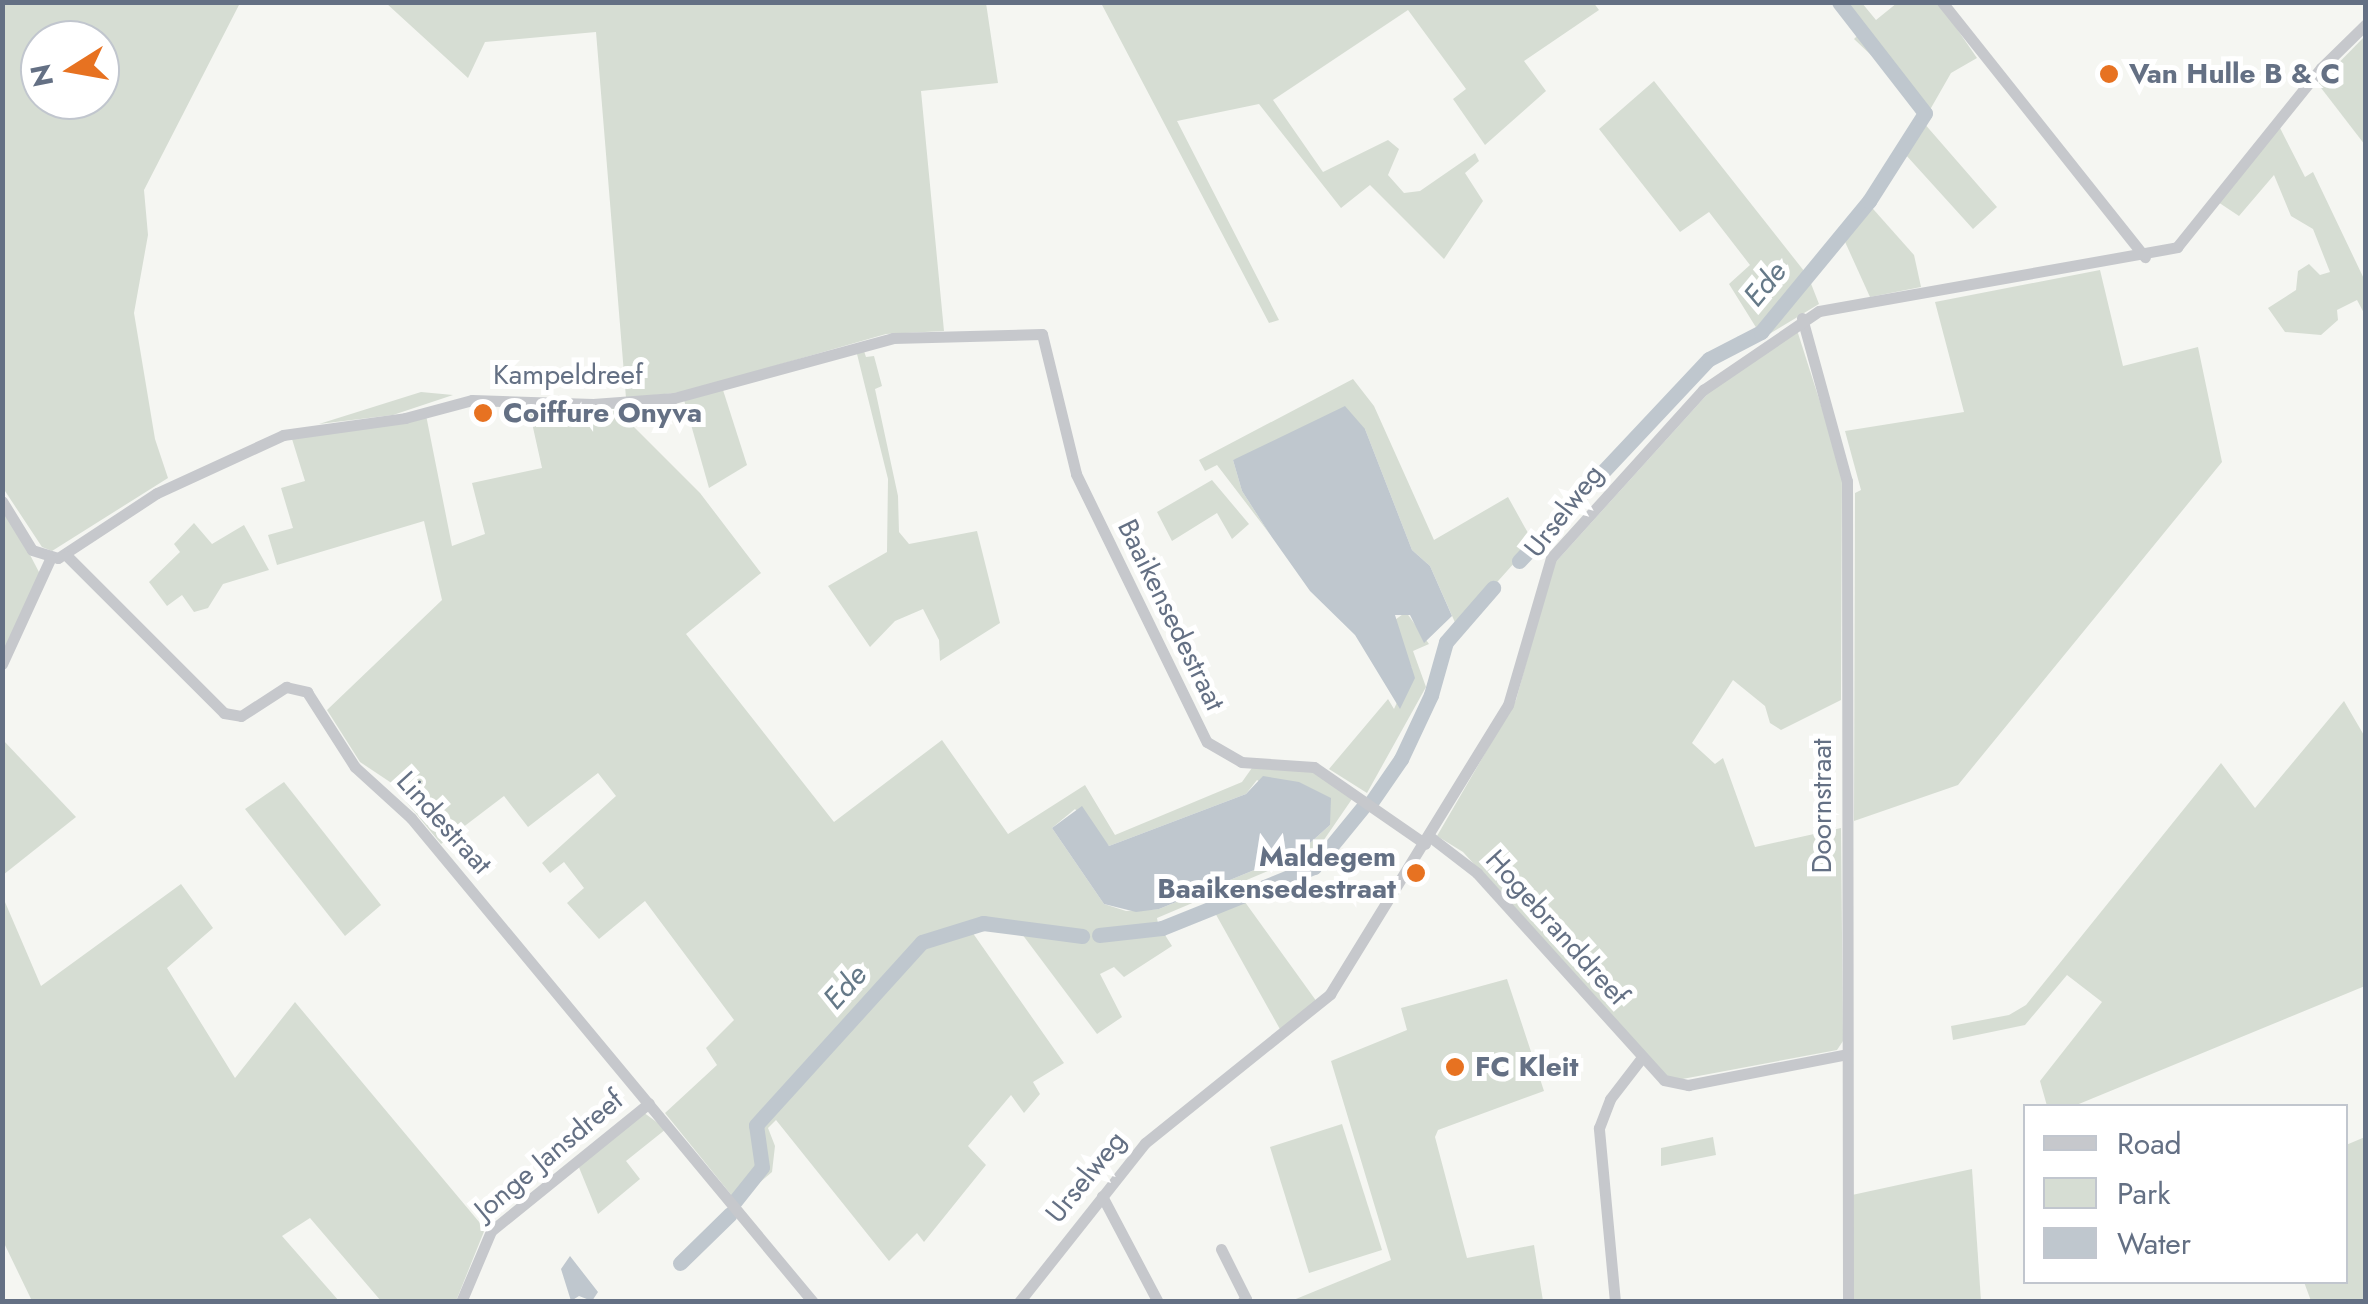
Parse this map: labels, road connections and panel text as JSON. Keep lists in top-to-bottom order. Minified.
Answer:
{"streets":{"street":["Kampeldreef","Urselweg","Baaikensedestraat","Doornstraat","Lindestraat","Hogebranddreef","Jonge Jansdreef"]},"crossings":[["Kampeldreef","Baaikensedestraat"],["Kampeldreef","Lindestraat"],["Urselweg","Baaikensedestraat"],["Urselweg","Doornstraat"],["Urselweg","Hogebranddreef"],["Baaikensedestraat","Hogebranddreef"],["Doornstraat","Hogebranddreef"],["Lindestraat","Jonge Jansdreef"]],"water":["Ede"],"places":["Van Hulle B & C","Coiffure Onyva","Maldegem Baaikensedestraat","FC Kleit"],"legend":["Road","Park","Water"],"north":"left"}
